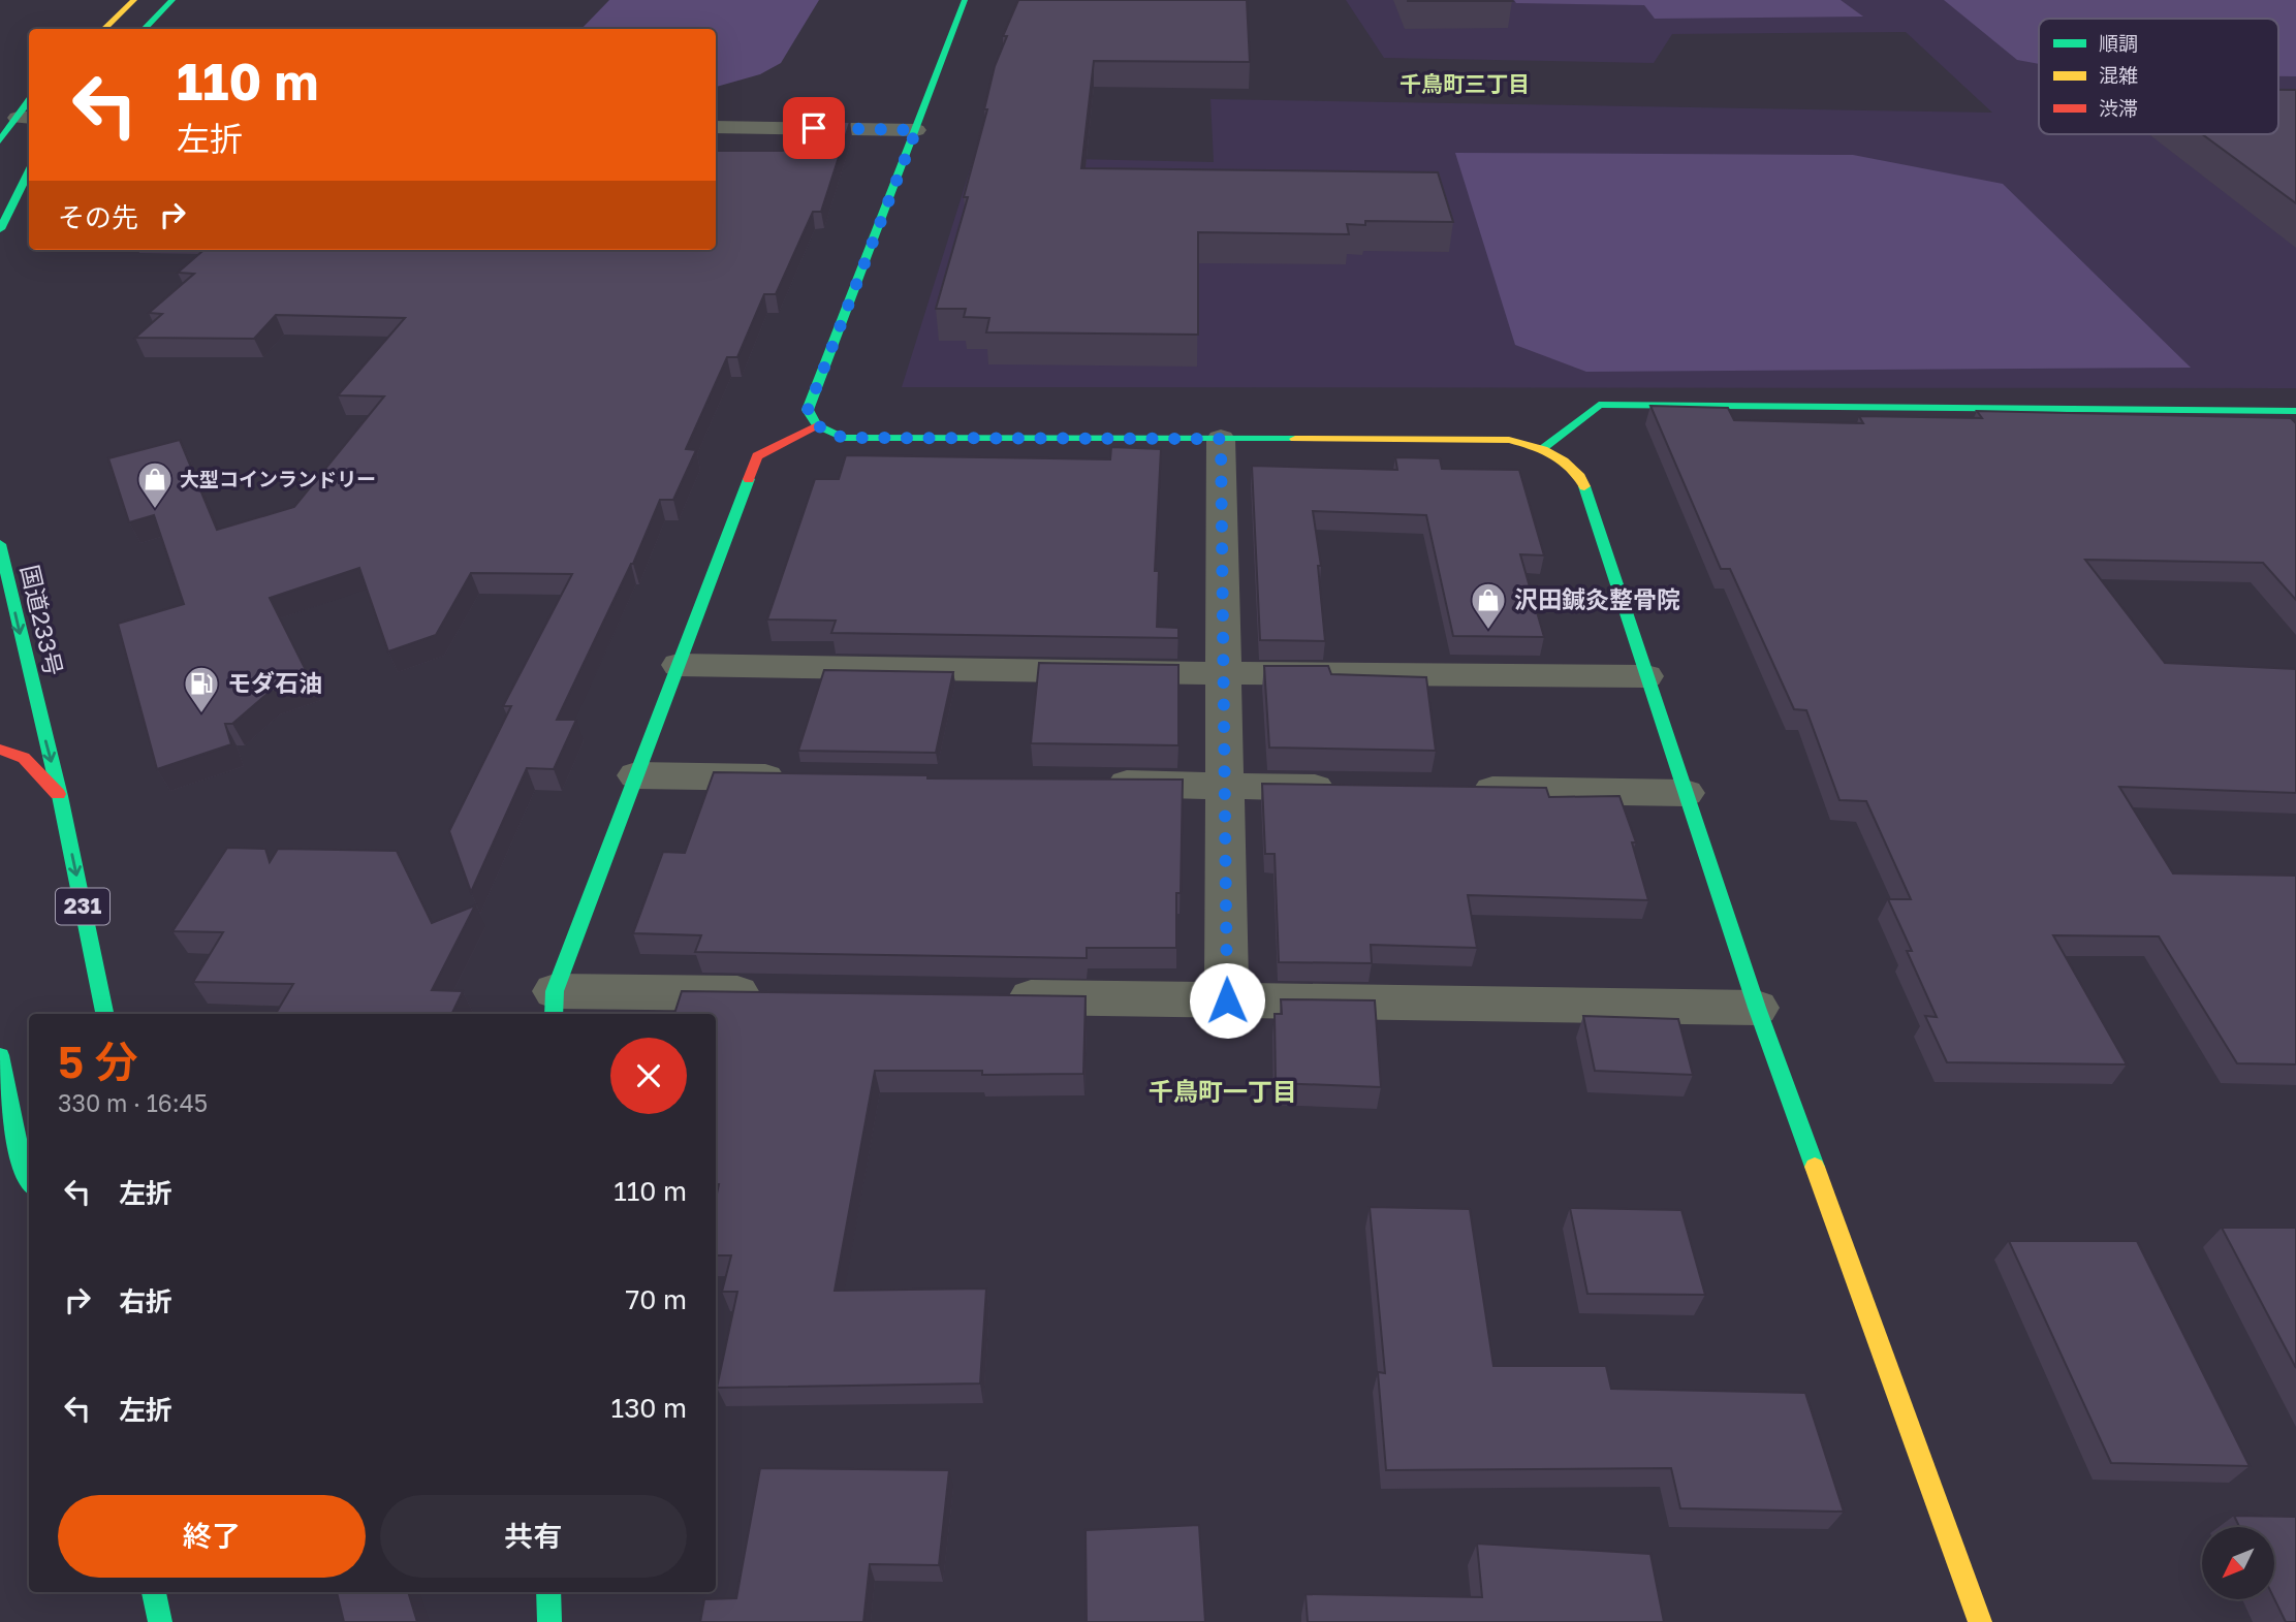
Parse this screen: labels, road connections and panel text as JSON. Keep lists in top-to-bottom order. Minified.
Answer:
{"streets":{"main road":["国道233号","231"]},"crossings":[["国道233号","231"]],"one_way":["国道233号"],"districts":["千鳥町三丁目","千鳥町一丁目"],"places":{"shop":["大型コインランドリー","沢田鍼灸整骨院"],"fuel station":["モダ石油"]},"legend":["順調","混雑","渋滞"],"north":"bottom left","page":{"turn":["110 m","左折"],"then":"その先","heading":["5 分","330 m · 16:45"],"list":[{"name":"左折","value":"110 m"},{"name":"右折","value":"70 m"},{"name":"左折","value":"130 m"}],"buttons":["終了","共有"]}}
